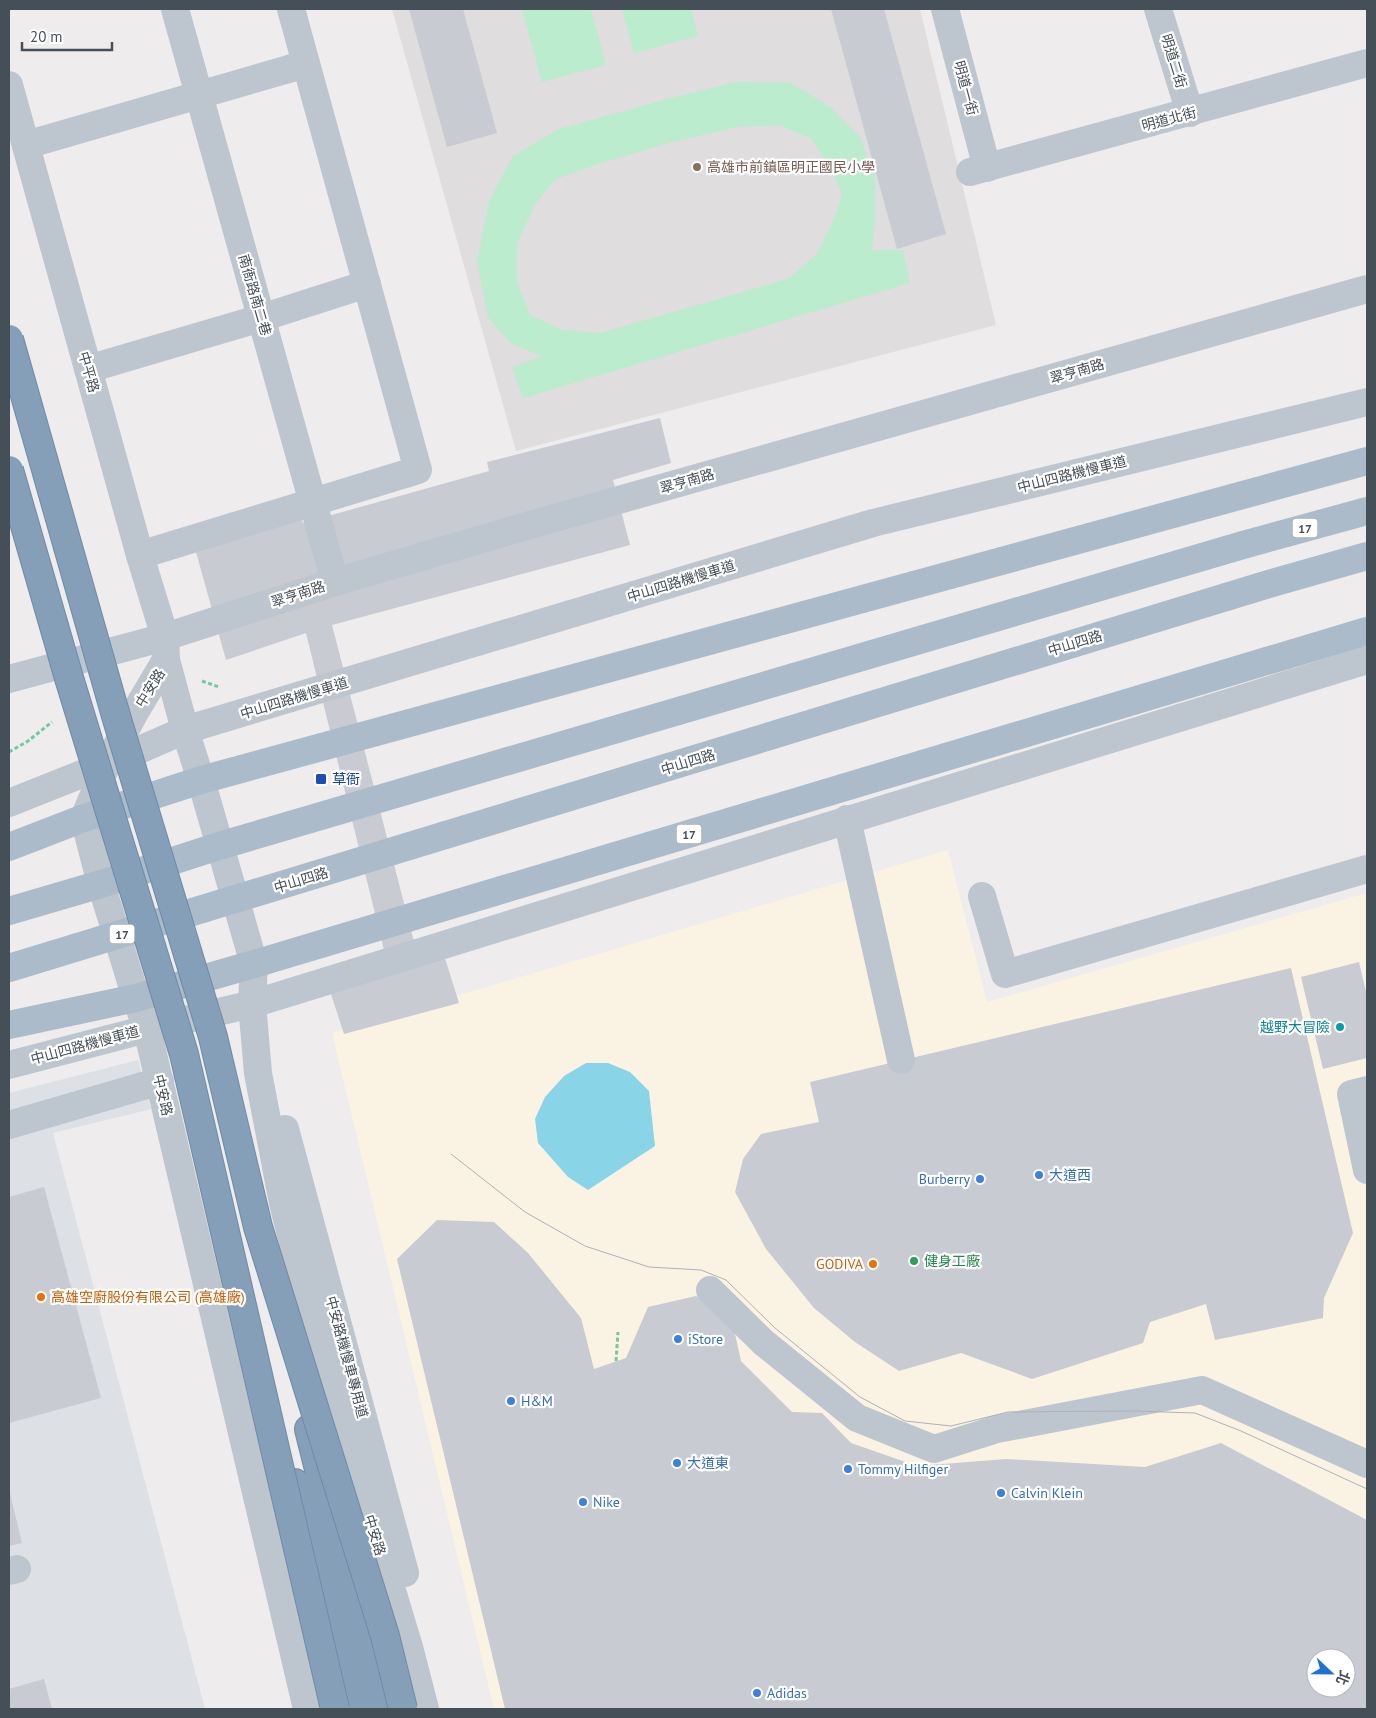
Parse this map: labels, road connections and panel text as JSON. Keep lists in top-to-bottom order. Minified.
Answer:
{"streets":{"main road":["17","中山四路"],"street":["明道二街","明道一街","明道北街","南衙路南二巷","翠亨南路","中平路","中山四路機慢車道","中安路","中安路機慢車專用道"]},"crossings":[["明道二街","明道北街"],["明道一街","明道北街"],["南衙路南二巷","翠亨南路"],["翠亨南路","中平路"],["翠亨南路","中安路"],["中平路","中安路"],["中山四路機慢車道","中安路"],["中山四路機慢車道","中安路機慢車專用道"],["17","中安路"],["中山四路","中安路"],["中安路","中安路機慢車專用道"]],"places":{"other":["高雄市前鎮區明正國民小學","越野大冒險","大道西","Burberry","健身工廠","GODIVA","高雄空廚股份有限公司 (高雄廠)","iStore","H&M","大道東","Tommy Hilfiger","Calvin Klein","Nike","Adidas"],"transit":["草衙"]},"scale_bar":"20 m","north":"right"}
